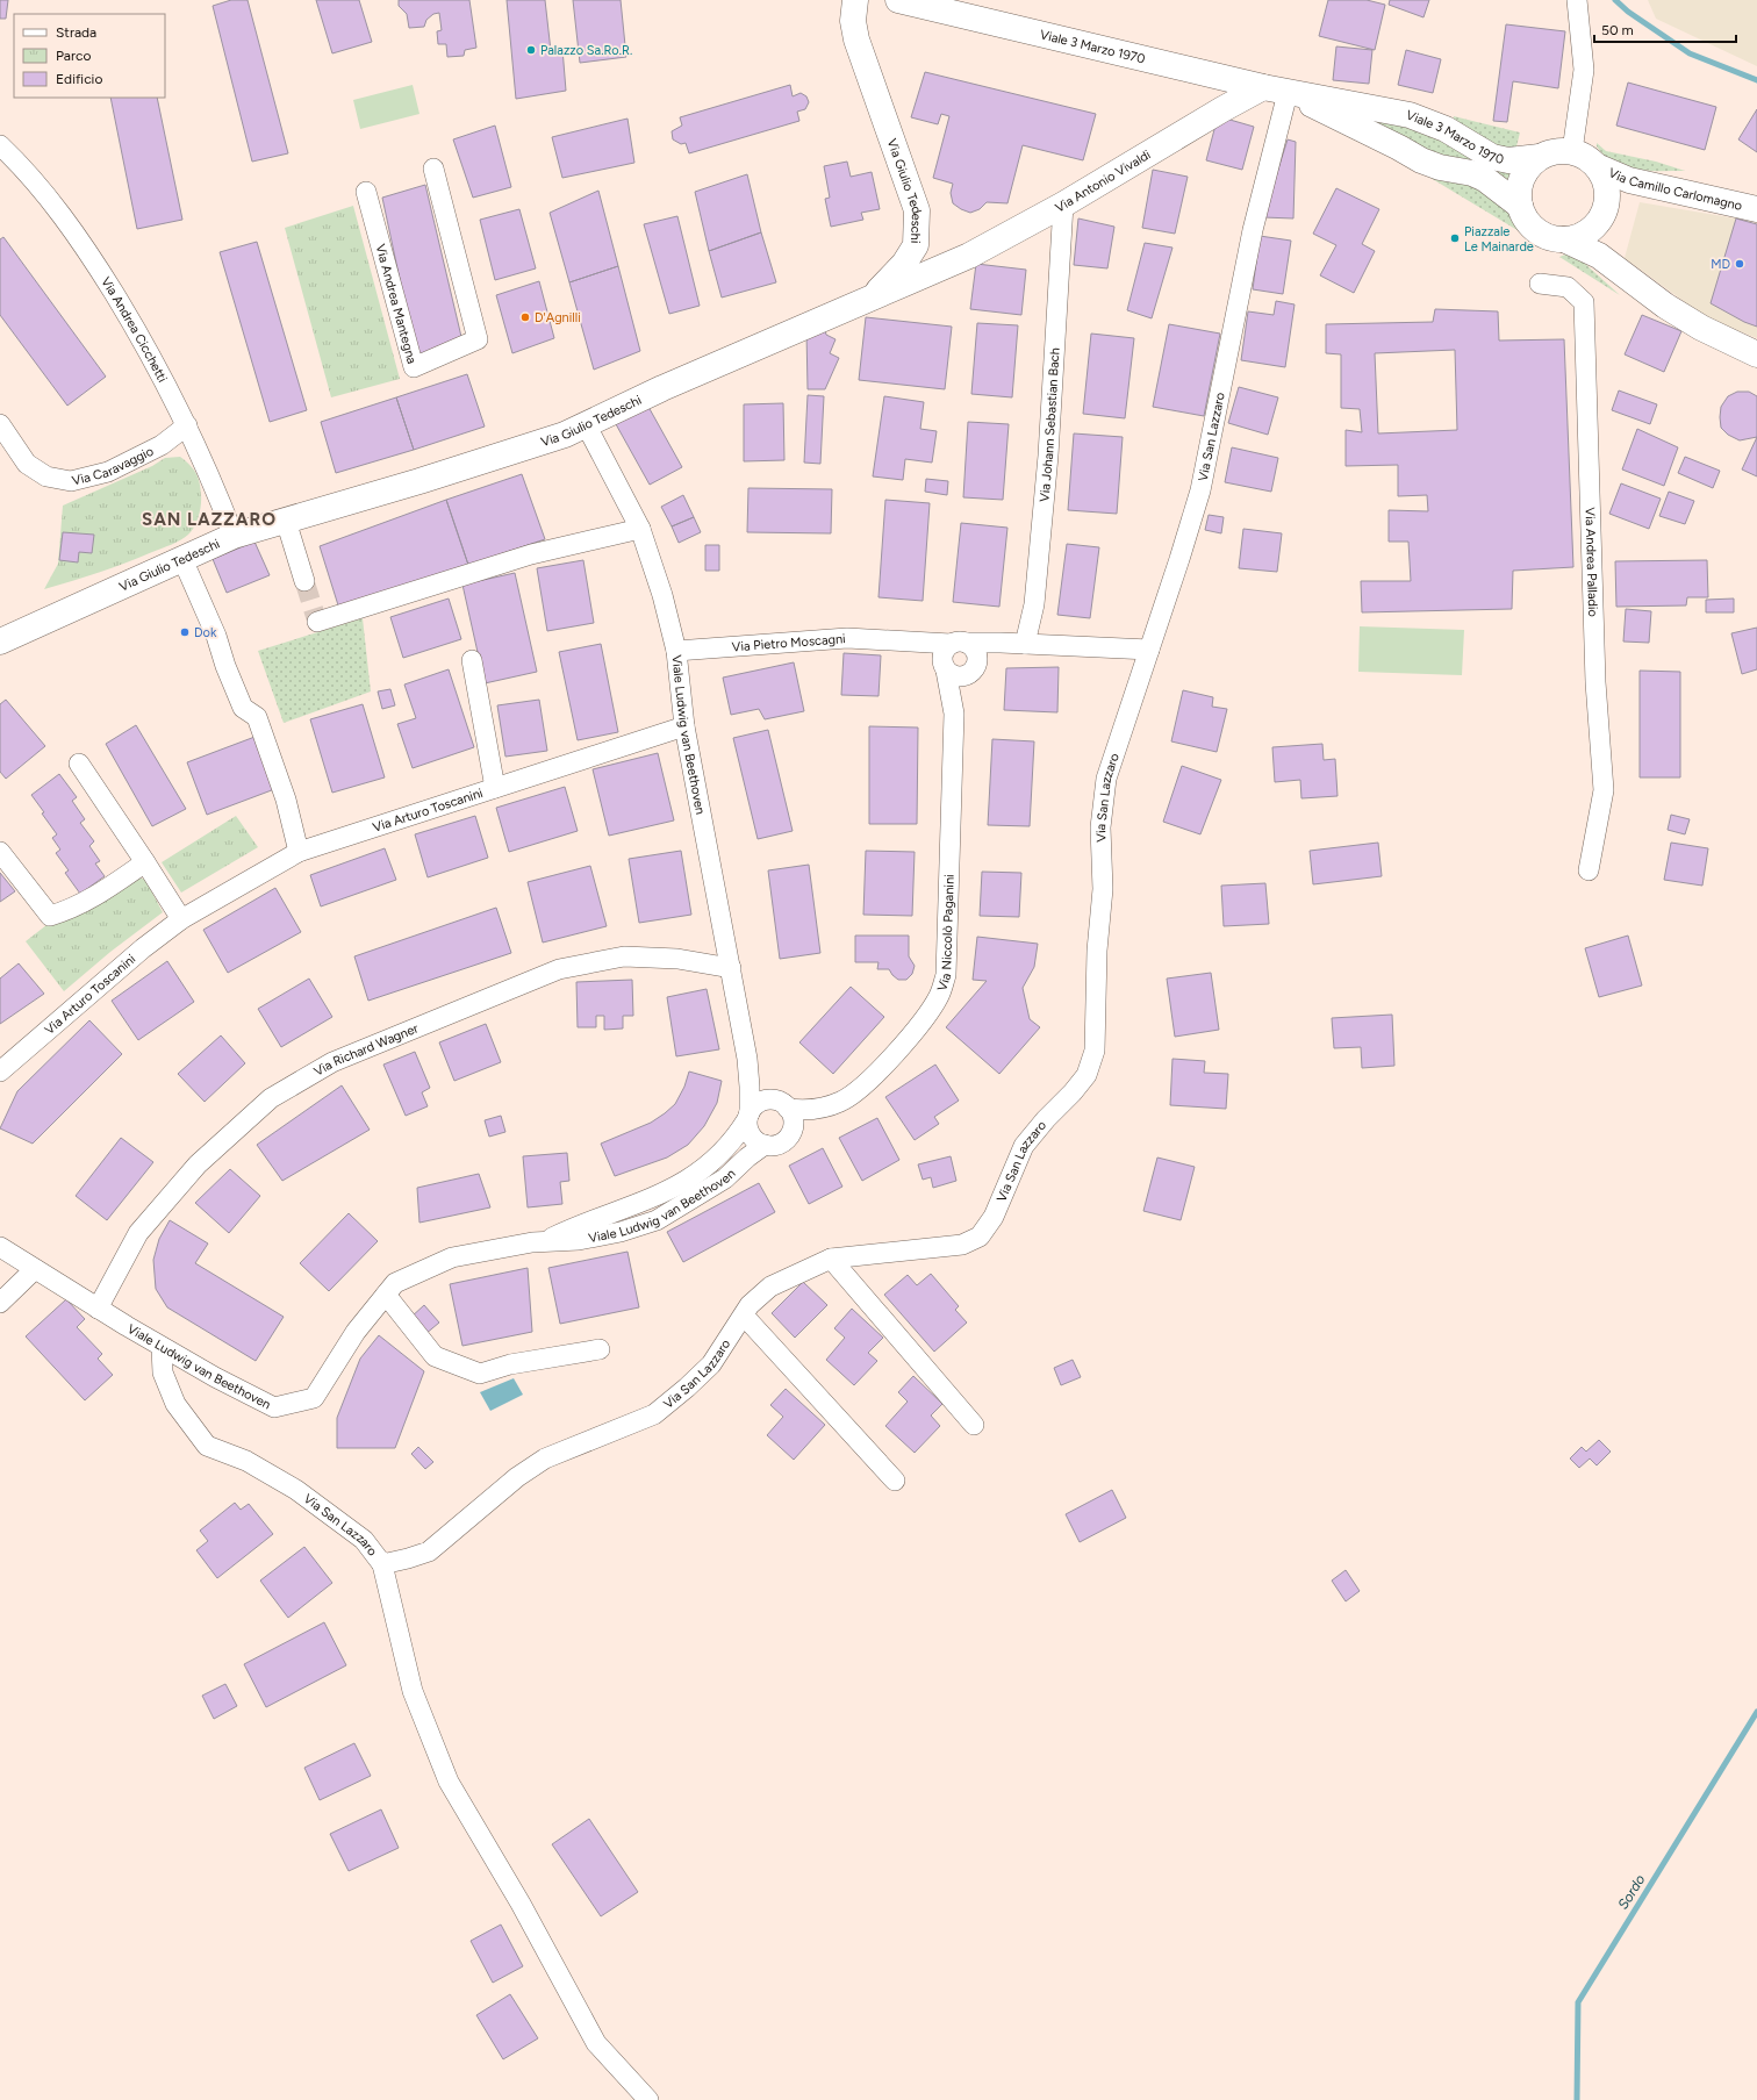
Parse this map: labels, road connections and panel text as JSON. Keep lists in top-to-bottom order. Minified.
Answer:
{"streets":{"street":["Viale 3 Marzo 1970","Via Antonio Vivaldi","Via Camillo Carlomagno","Via Giulio Tedeschi","Via Andrea Mantegna","Via Andrea Cicchetti","Via Johann Sebastian Bach","Via San Lazzaro","Via Caravaggio","Via Andrea Palladio","Via Pietro Moscagni","Viale Ludwig van Beethoven","Via Arturo Toscanini","Via Niccolò Paganini","Via Richard Wagner"]},"crossings":[["Viale 3 Marzo 1970","Via Antonio Vivaldi"],["Viale 3 Marzo 1970","Via Camillo Carlomagno"],["Viale 3 Marzo 1970","Via San Lazzaro"],["Via Antonio Vivaldi","Via Giulio Tedeschi"],["Via Antonio Vivaldi","Via Johann Sebastian Bach"],["Via Giulio Tedeschi","Via Andrea Cicchetti"],["Via Giulio Tedeschi","Viale Ludwig van Beethoven"],["Via Andrea Cicchetti","Via Caravaggio"],["Via Johann Sebastian Bach","Via Pietro Moscagni"],["Via San Lazzaro","Via Pietro Moscagni"],["Via San Lazzaro","Viale Ludwig van Beethoven"],["Via Pietro Moscagni","Viale Ludwig van Beethoven"],["Via Pietro Moscagni","Via Niccolò Paganini"],["Viale Ludwig van Beethoven","Via Arturo Toscanini"],["Viale Ludwig van Beethoven","Via Niccolò Paganini"],["Viale Ludwig van Beethoven","Via Richard Wagner"]],"districts":["SAN LAZZARO"],"water":["Sordo"],"places":["Palazzo Sa.Ro.R.","Piazzale Le Mainarde","MD","D'Agnilli","Dok"],"legend":["Strada","Parco","Edificio"],"scale_bar":"50 m"}
